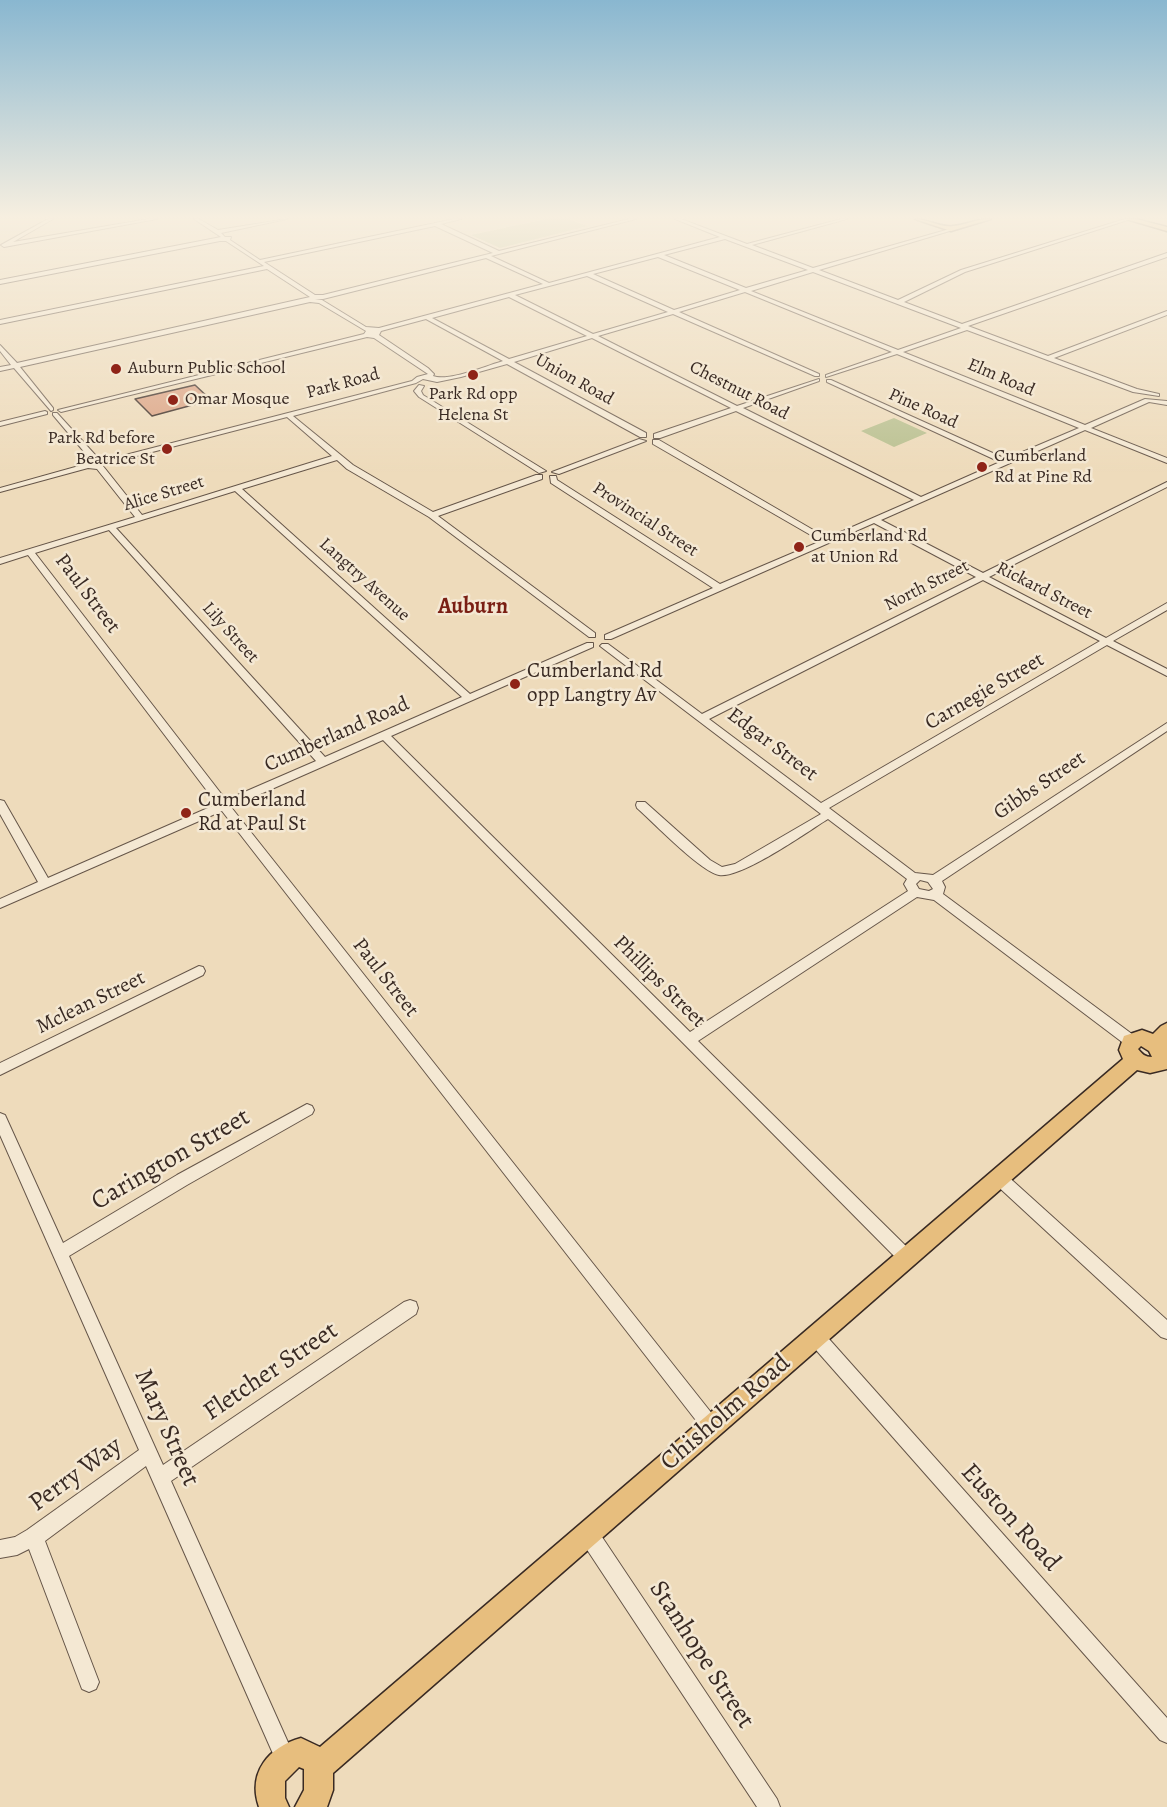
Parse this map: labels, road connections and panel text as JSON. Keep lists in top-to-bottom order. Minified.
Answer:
{"streets":{"main road":["Chisholm Road"],"street":["Elm Road","Union Road","Park Road","Chestnut Road","Pine Road","Alice Street","Provincial Street","Langtry Avenue","North Street","Rickard Street","Paul Street","Lily Street","Carnegie Street","Cumberland Road","Edgar Street","Gibbs Street","Phillips Street","Mclean Street","Carington Street","Fletcher Street","Mary Street","Perry Way","Euston Road","Stanhope Street"]},"crossings":[["Alice Street","Langtry Avenue"],["Alice Street","Paul Street"],["Alice Street","Lily Street"],["Langtry Avenue","Cumberland Road"],["North Street","Rickard Street"],["North Street","Edgar Street"],["Rickard Street","Carnegie Street"],["Paul Street","Cumberland Road"],["Paul Street","Chisholm Road"],["Lily Street","Cumberland Road"],["Carnegie Street","Edgar Street"],["Cumberland Road","Phillips Street"],["Edgar Street","Gibbs Street"],["Phillips Street","Chisholm Road"],["Carington Street","Mary Street"],["Fletcher Street","Mary Street"],["Chisholm Road","Euston Road"],["Chisholm Road","Stanhope Street"],["Mary Street","Perry Way"]],"districts":["Auburn"],"places":["Auburn Public School","Park Rd opp Helena St","Omar Mosque","Park Rd before Beatrice St","Cumberland Rd at Pine Rd","Cumberland Rd at Union Rd","Cumberland Rd opp Langtry Av","Cumberland Rd at Paul St"]}
